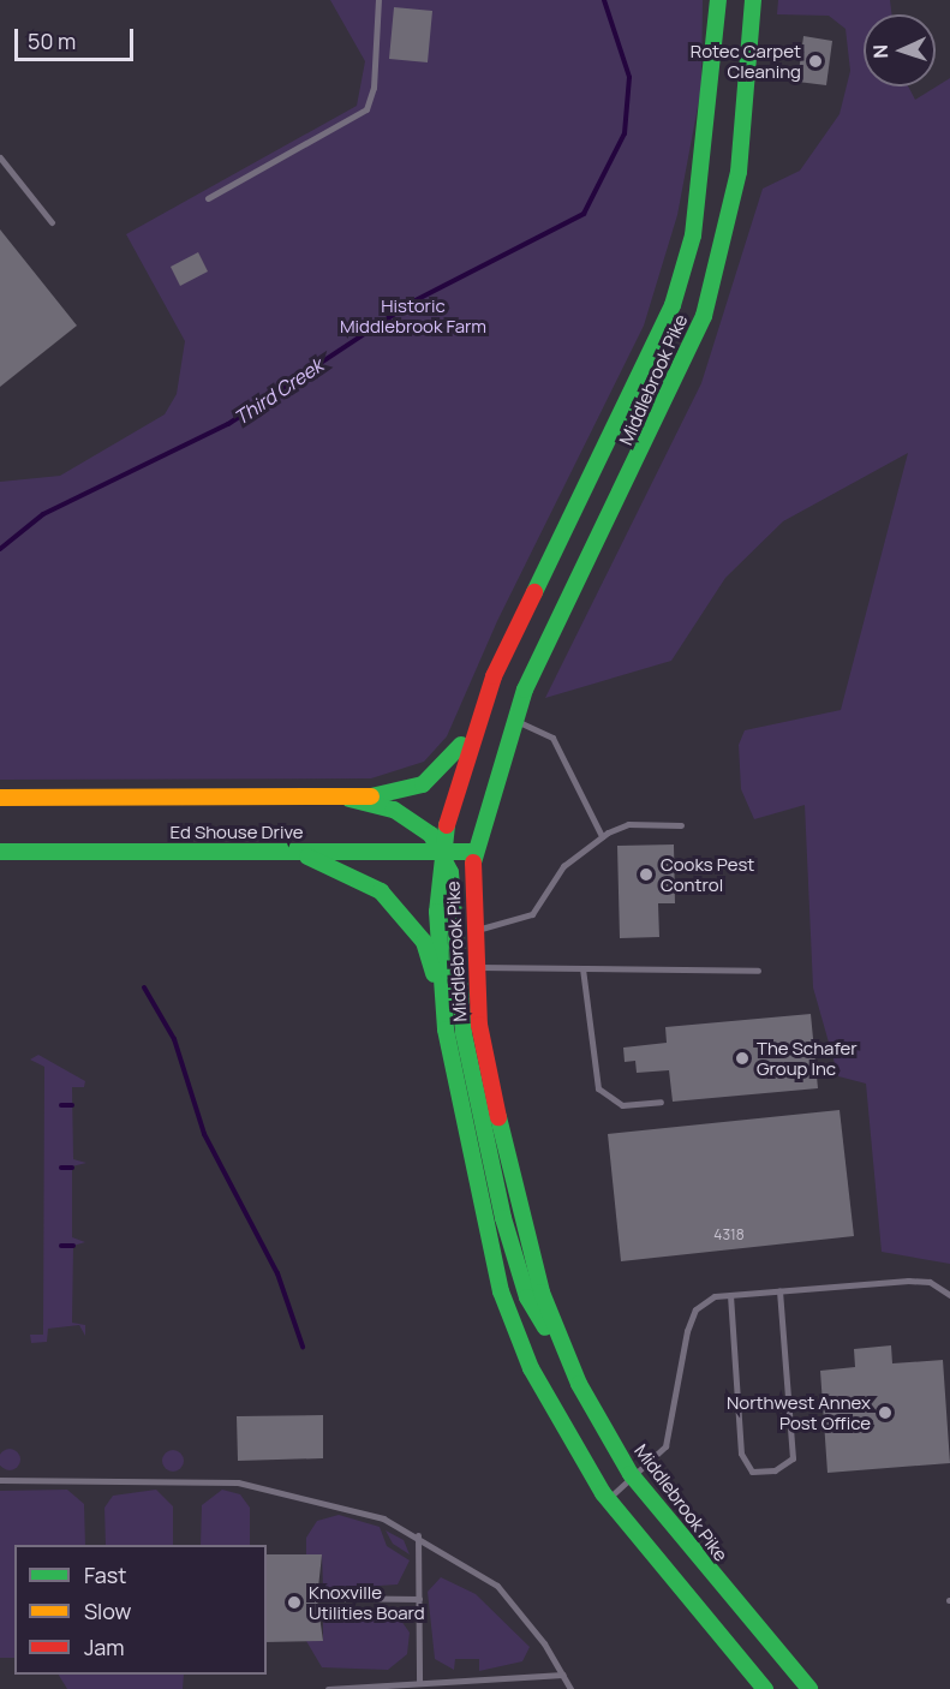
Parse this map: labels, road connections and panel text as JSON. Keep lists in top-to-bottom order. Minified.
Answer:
{"streets":{"main road":["Middlebrook Pike","Ed Shouse Drive"]},"crossings":[["Middlebrook Pike","Ed Shouse Drive"]],"water":["Third Creek"],"parks":["Historic Middlebrook Farm"],"places":["Rotec Carpet Cleaning","Cooks Pest Control","The Schafer Group Inc","Northwest Annex Post Office","Knoxville Utilities Board"],"house_numbers":["4318"],"legend":["Fast","Slow","Jam"],"scale_bar":"50 m","north":"left"}
